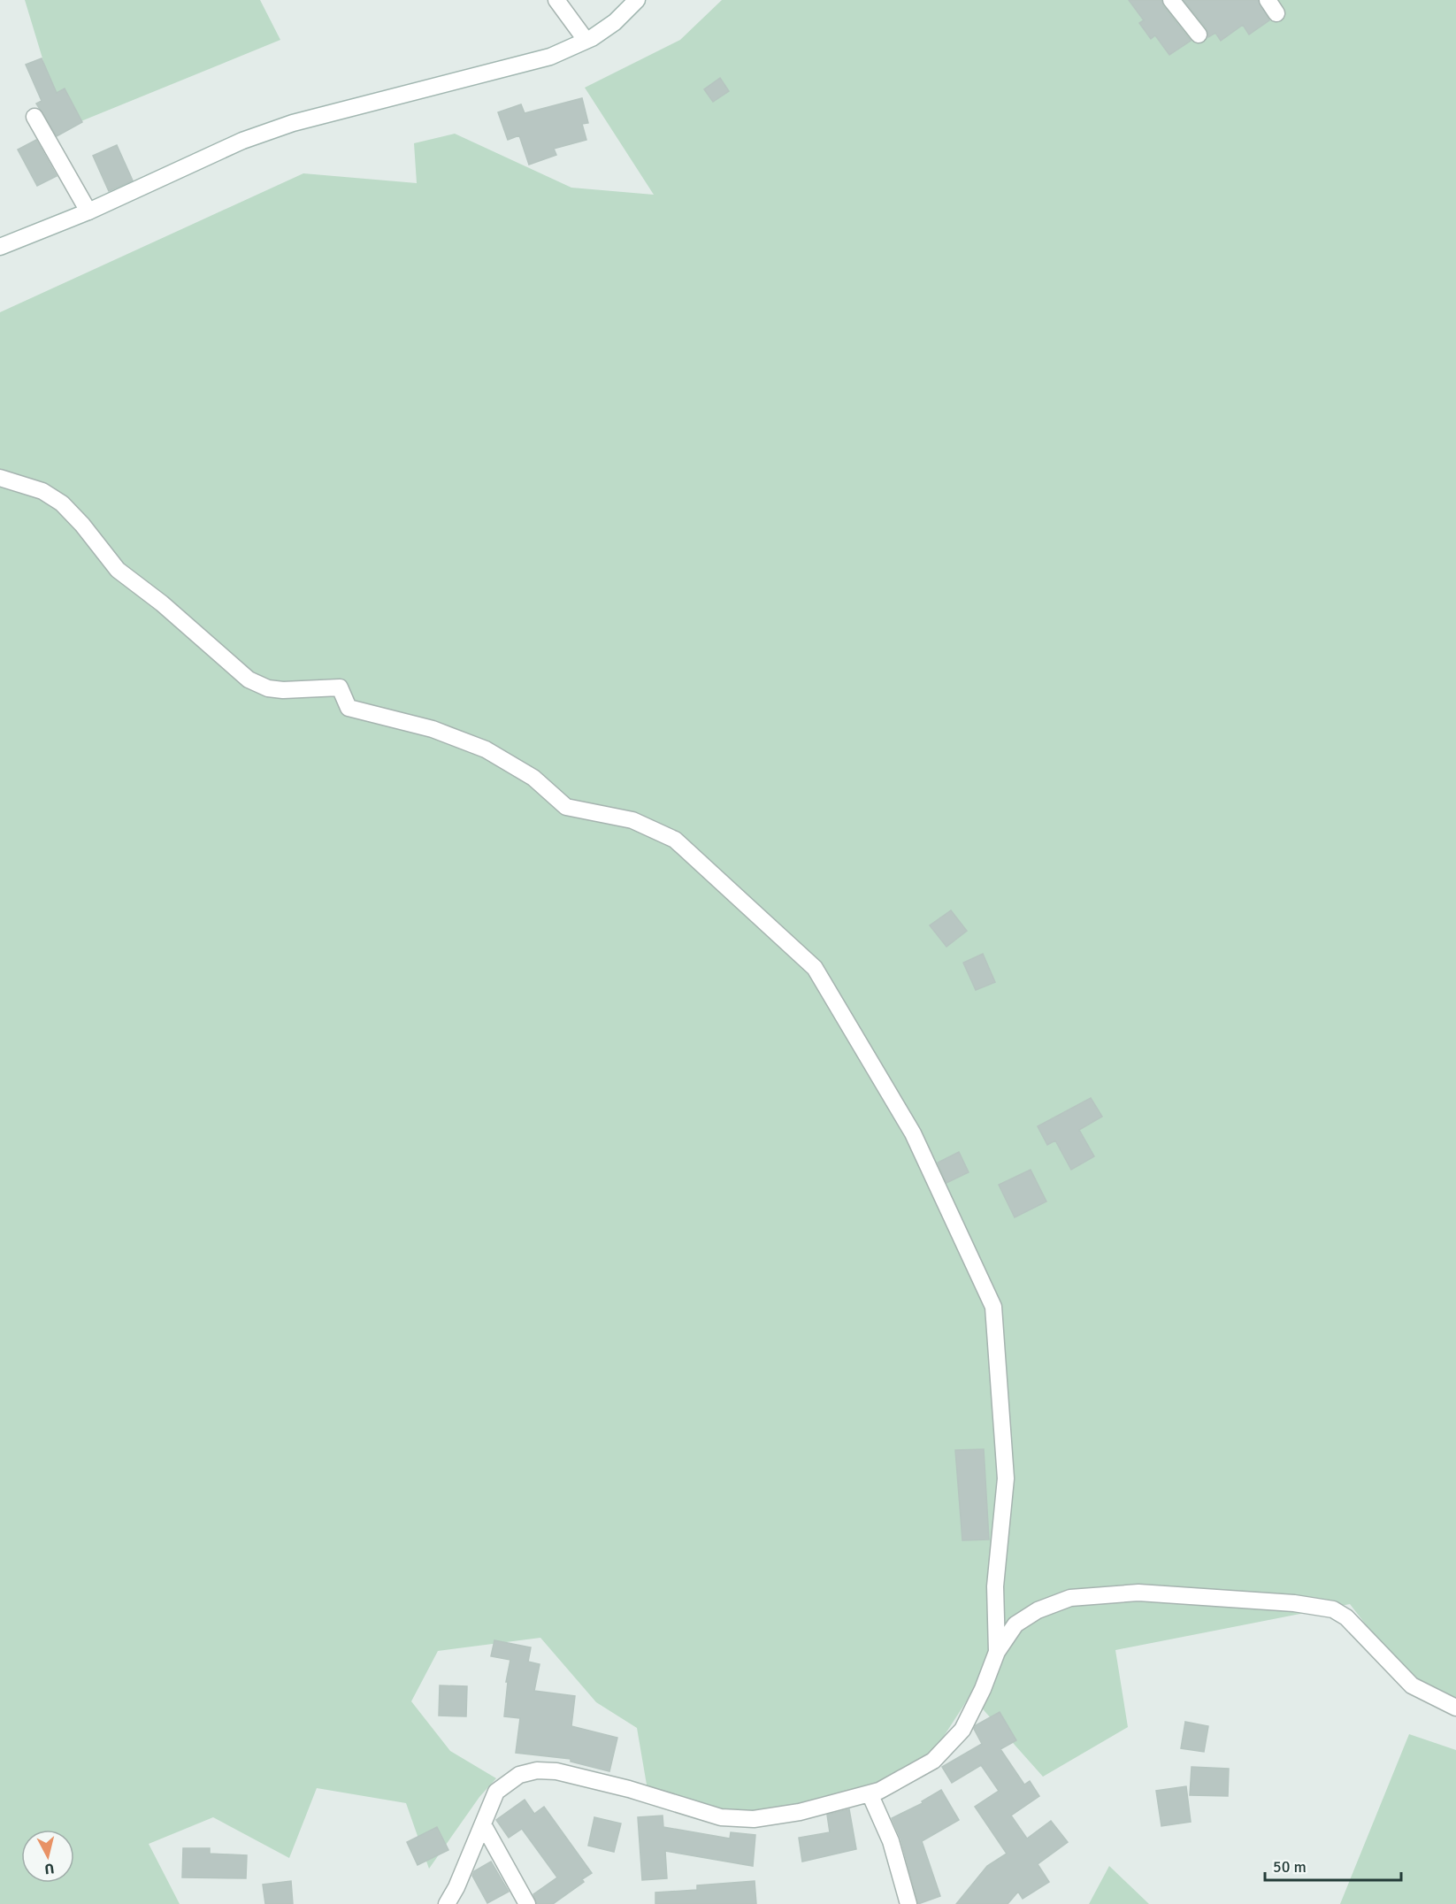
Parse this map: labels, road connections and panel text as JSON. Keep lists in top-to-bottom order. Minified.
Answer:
{"scale_bar":"50 m","north":"bottom"}
